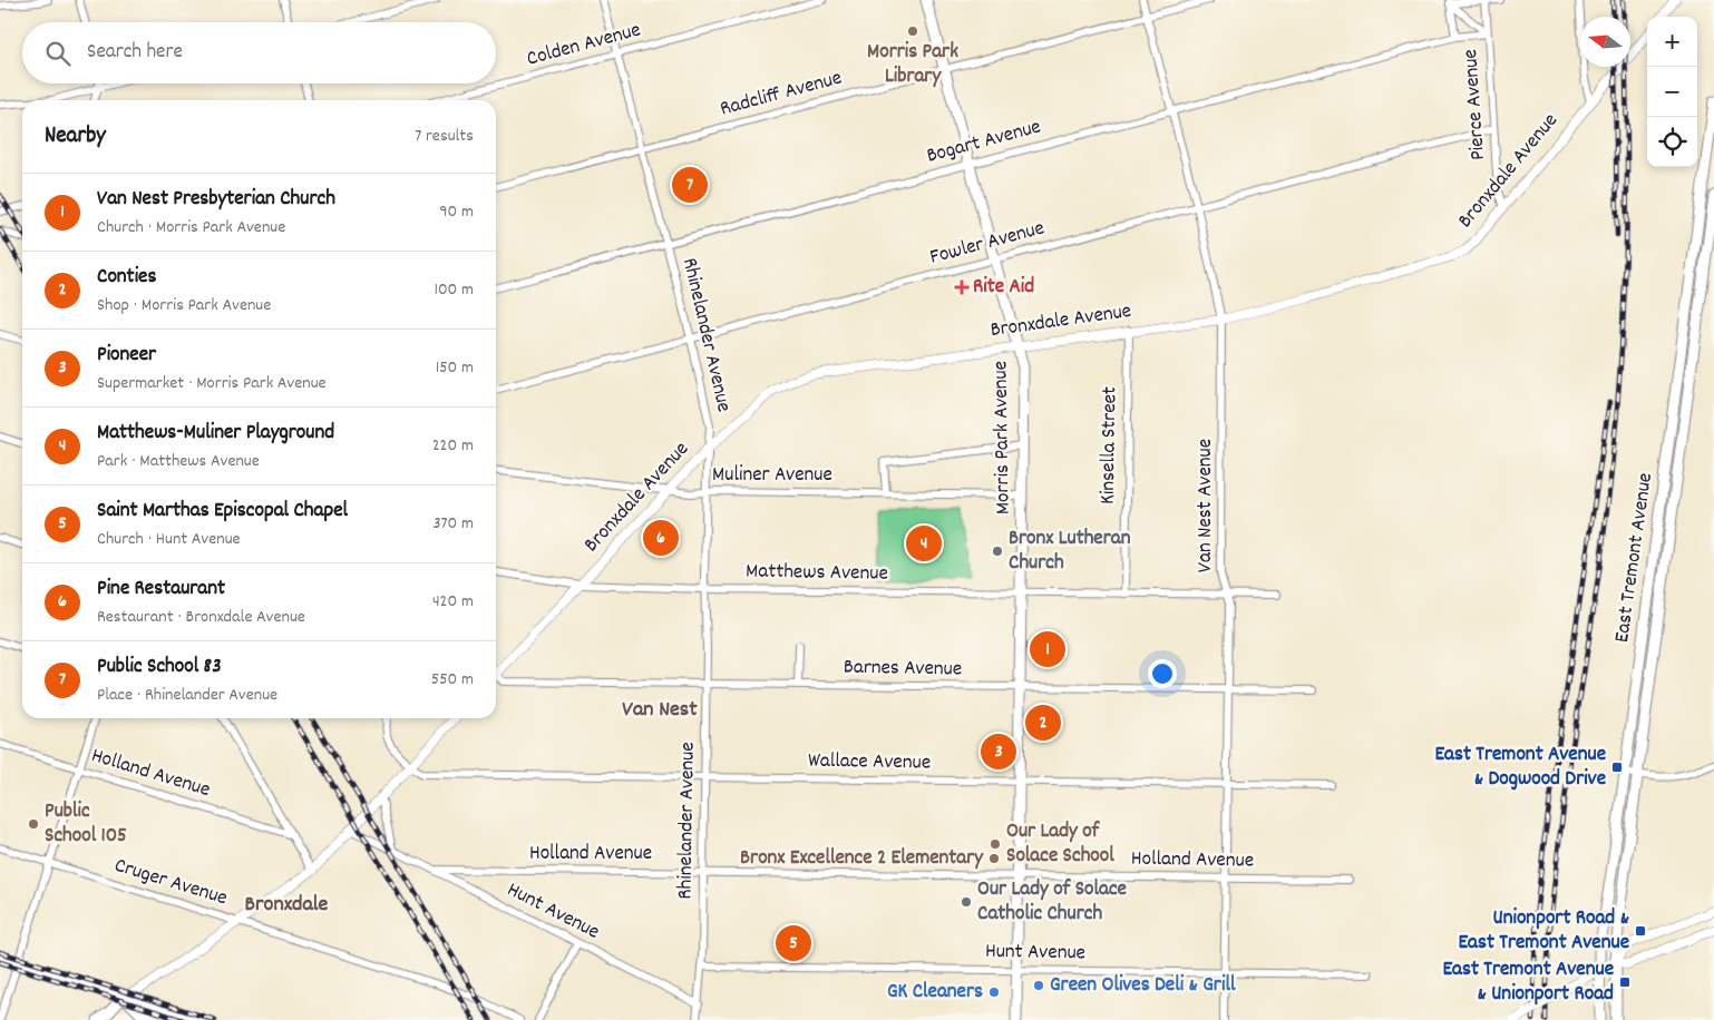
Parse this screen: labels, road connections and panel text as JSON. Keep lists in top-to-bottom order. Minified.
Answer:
{"streets":{"main road":["Morris Park Avenue","East Tremont Avenue"],"street":["Colden Avenue","Radcliff Avenue","Pierce Avenue","Bogart Avenue","Bronxdale Avenue","Fowler Avenue","Rhinelander Avenue","Kinsella Street","Muliner Avenue","Van Nest Avenue","Matthews Avenue","Barnes Avenue","Wallace Avenue","Holland Avenue","Cruger Avenue","Hunt Avenue"]},"crossings":[["Colden Avenue","Rhinelander Avenue"],["Radcliff Avenue","Rhinelander Avenue"],["Radcliff Avenue","Morris Park Avenue"],["Radcliff Avenue","Van Nest Avenue"],["Pierce Avenue","Bogart Avenue"],["Pierce Avenue","Bronxdale Avenue"],["Pierce Avenue","Fowler Avenue"],["Bogart Avenue","Rhinelander Avenue"],["Bogart Avenue","Morris Park Avenue"],["Bogart Avenue","Van Nest Avenue"],["Bronxdale Avenue","Rhinelander Avenue"],["Bronxdale Avenue","Morris Park Avenue"],["Bronxdale Avenue","Kinsella Street"],["Bronxdale Avenue","Muliner Avenue"],["Bronxdale Avenue","Van Nest Avenue"],["Bronxdale Avenue","Matthews Avenue"],["Fowler Avenue","Rhinelander Avenue"],["Fowler Avenue","Morris Park Avenue"],["Fowler Avenue","Van Nest Avenue"],["Rhinelander Avenue","Muliner Avenue"],["Rhinelander Avenue","Matthews Avenue"],["Rhinelander Avenue","Barnes Avenue"],["Rhinelander Avenue","Wallace Avenue"],["Rhinelander Avenue","Holland Avenue"],["Rhinelander Avenue","Hunt Avenue"],["Morris Park Avenue","Muliner Avenue"],["Morris Park Avenue","Matthews Avenue"],["Morris Park Avenue","Barnes Avenue"],["Morris Park Avenue","Wallace Avenue"],["Morris Park Avenue","Holland Avenue"],["Morris Park Avenue","Hunt Avenue"],["Kinsella Street","Matthews Avenue"],["Van Nest Avenue","Matthews Avenue"],["Van Nest Avenue","Barnes Avenue"],["Van Nest Avenue","Wallace Avenue"],["Van Nest Avenue","Holland Avenue"],["Van Nest Avenue","Hunt Avenue"],["Holland Avenue","Hunt Avenue"]],"districts":["Van Nest","Bronxdale"],"places":{"other":["Morris Park Library","Bronx Lutheran Church","Public School 105","Our Lady of Solace School","Bronx Excellence 2 Elementary","Our Lady of Solace Catholic Church","Green Olives Deli & Grill","GK Cleaners"],"health":["Rite Aid"],"transit":["East Tremont Avenue & Dogwood Drive","Unionport Road & East Tremont Avenue","East Tremont Avenue & Unionport Road"]},"north":"left","page":{"map_buttons":["+","−"],"search":"Search here","heading":["Nearby","7 results"],"pins":["7","6","4","1","2","3","5"],"list":[{"mark":"1","name":"Van Nest Presbyterian Church","note":"Church · Morris Park Avenue","value":"90 m"},{"mark":"2","name":"Conties","note":"Shop · Morris Park Avenue","value":"100 m"},{"mark":"3","name":"Pioneer","note":"Supermarket · Morris Park Avenue","value":"150 m"},{"mark":"4","name":"Matthews-Muliner Playground","note":"Park · Matthews Avenue","value":"220 m"},{"mark":"5","name":"Saint Marthas Episcopal Chapel","note":"Church · Hunt Avenue","value":"370 m"},{"mark":"6","name":"Pine Restaurant","note":"Restaurant · Bronxdale Avenue","value":"420 m"},{"mark":"7","name":"Public School 83","note":"Place · Rhinelander Avenue","value":"550 m"}]}}
